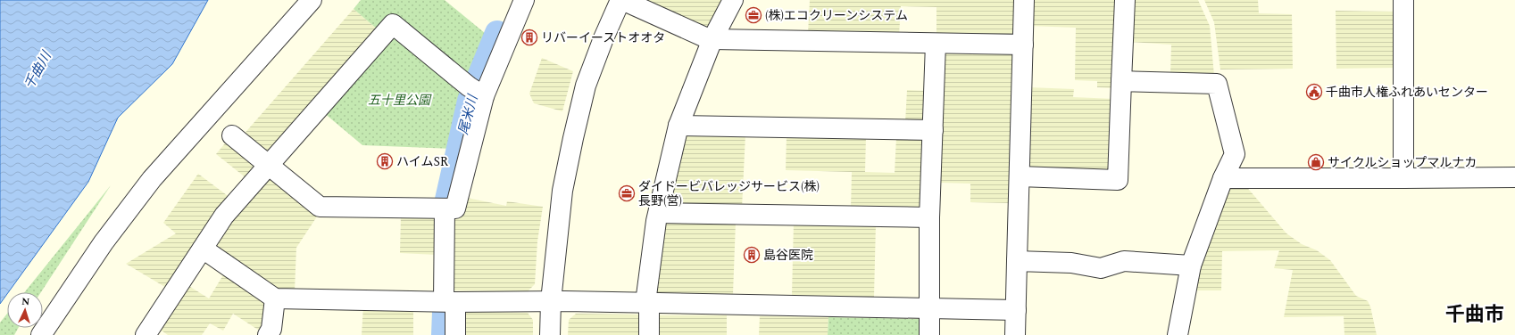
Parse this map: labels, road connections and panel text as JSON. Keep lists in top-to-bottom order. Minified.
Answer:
{"districts":["千曲市"],"water":["千曲川","尾米川"],"parks":["五十里公園"],"places":{"office":["(株)エコクリーンシステム","ダイドービバレッジサービス(株) 長野(営)"],"building":["リバーイーストオオタ","ハイムSR","島谷医院"],"public building":["千曲市人権ふれあいセンター"],"shop":["サイクルショップマルナカ"]},"north":"top"}
